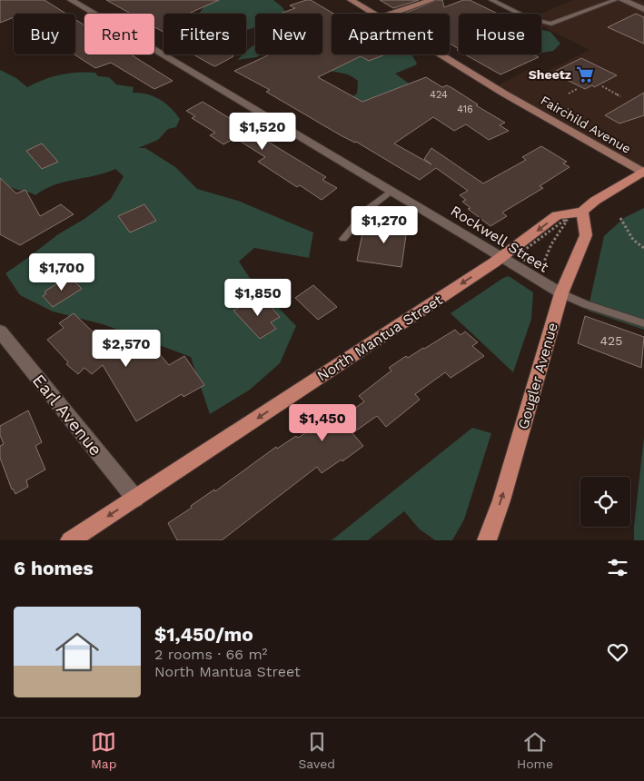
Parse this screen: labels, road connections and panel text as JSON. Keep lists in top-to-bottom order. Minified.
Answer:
{"streets":{"main road":["Fairchild Avenue","North Mantua Street","Gougler Avenue"],"street":["Rockwell Street","Earl Avenue"]},"crossings":[["Fairchild Avenue","North Mantua Street"],["Rockwell Street","North Mantua Street"],["Rockwell Street","Gougler Avenue"],["North Mantua Street","Gougler Avenue"],["North Mantua Street","Earl Avenue"]],"one_way":["North Mantua Street","Gougler Avenue"],"places":{"supermarket":["Sheetz"]},"house_numbers":["424","416","425"],"page":{"chip":["Buy","Rent","Filters","New","Apartment","House"],"price":["$1,520","$1,270","$1,700","$1,850","$2,570","$1,450"],"heading":"6 homes","list":[{"name":"$1,450/mo","note":"2 rooms · 66 m² · North Mantua Street"}],"tabs":["Map","Saved","Home"]}}
